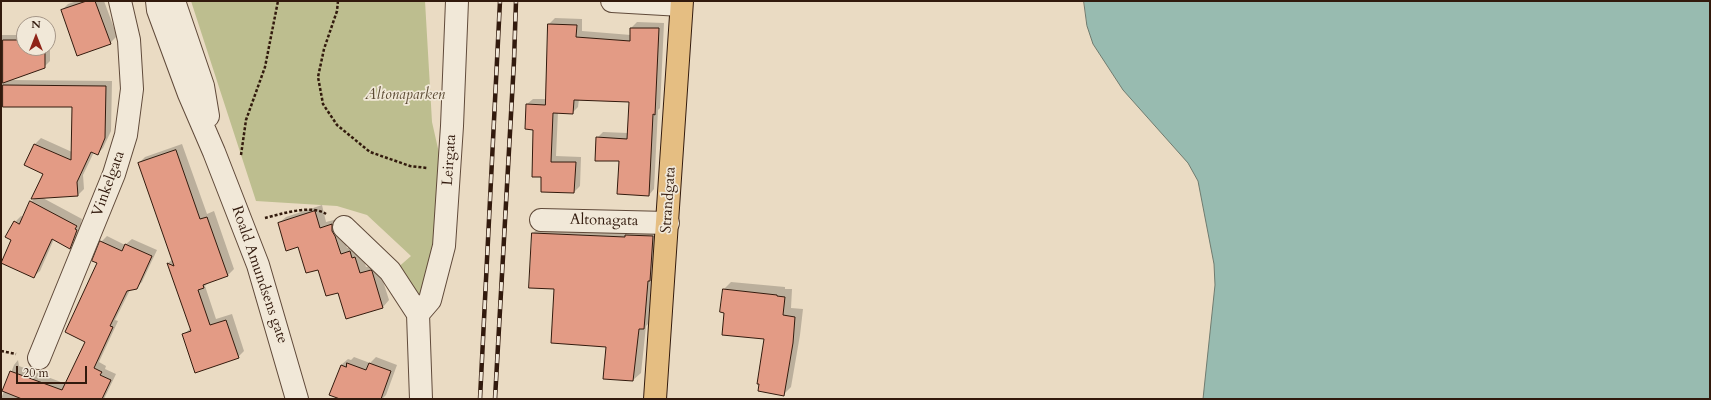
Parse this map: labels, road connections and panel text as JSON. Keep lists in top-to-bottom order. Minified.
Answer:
{"streets":{"main road":["Strandgata"],"street":["Leirgata","Vinkelgata","Altonagata","Roald Amundsens gate"]},"crossings":[["Strandgata","Altonagata"]],"parks":["Altonaparken"],"scale_bar":"20 m","north":"top"}
